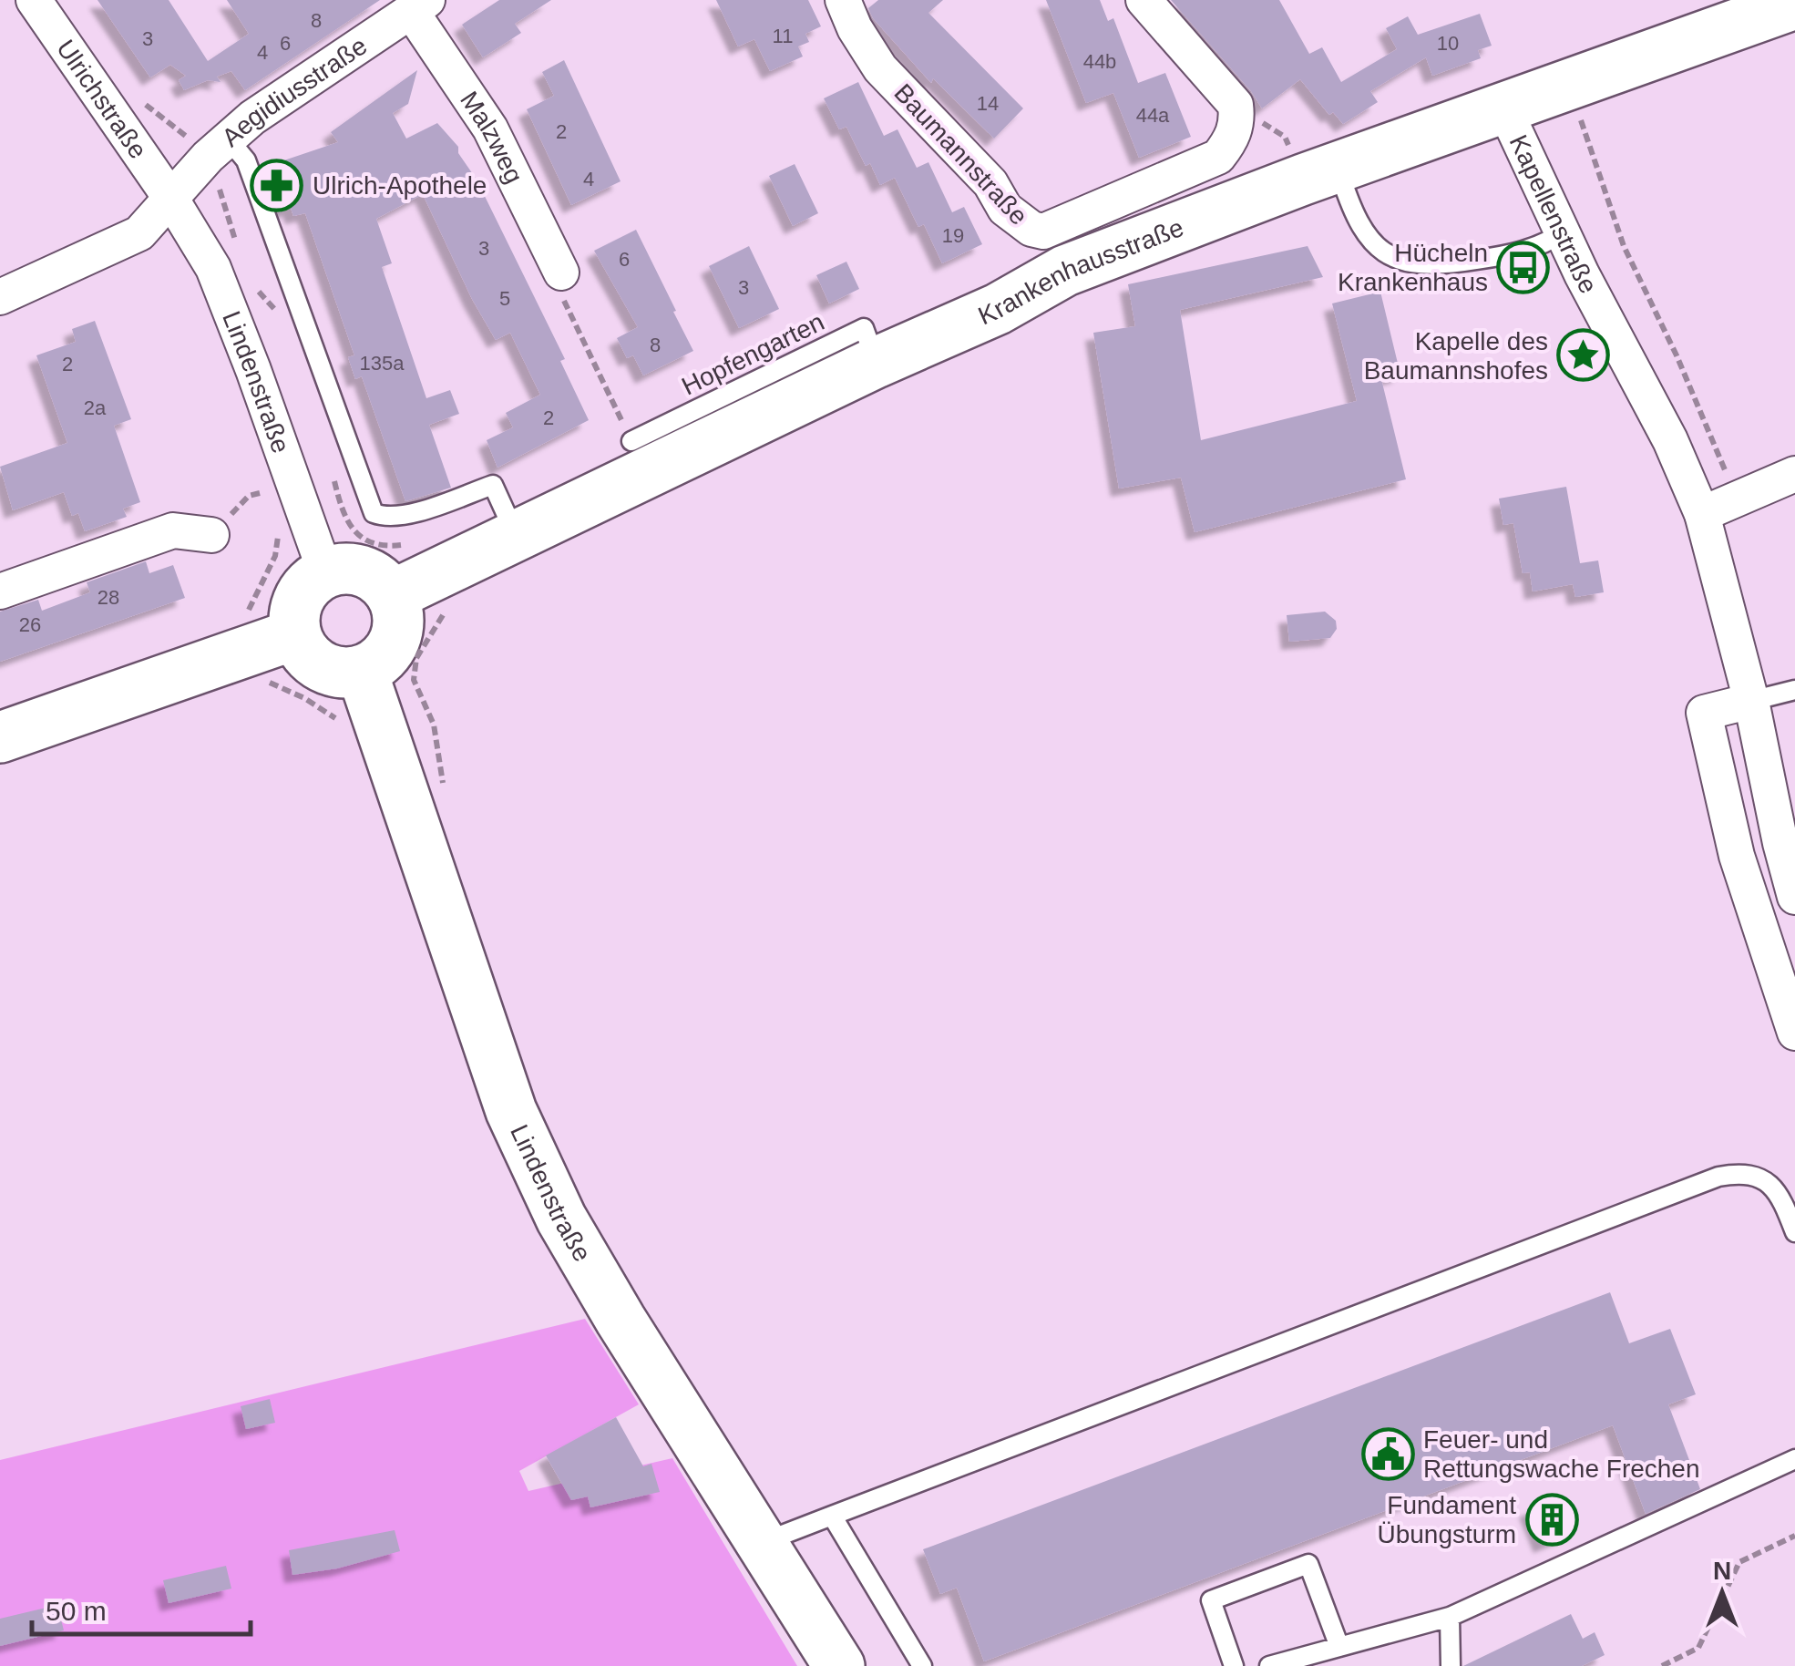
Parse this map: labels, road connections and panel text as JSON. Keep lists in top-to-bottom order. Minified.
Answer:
{"streets":{"street":["Aegidiusstraße","Ulrichstraße","Malzweg","Baumannstraße","Kapellenstraße","Krankenhausstraße","Lindenstraße"],"lane":["Hopfengarten"]},"crossings":[["Aegidiusstraße","Ulrichstraße"],["Aegidiusstraße","Malzweg"],["Aegidiusstraße","Lindenstraße"],["Ulrichstraße","Lindenstraße"],["Kapellenstraße","Krankenhausstraße"],["Krankenhausstraße","Hopfengarten"],["Krankenhausstraße","Lindenstraße"]],"places":{"pharmacy":["Ulrich-Apothele"],"bus stop":["Hücheln Krankenhaus"],"place":["Kapelle des Baumannshofes"],"public building":["Feuer- und Rettungswache Frechen"],"building":["Fundament Übungsturm"]},"house_numbers":["8","11","3","6","10","4","44b","14","44a","2","4","19","3","6","3","5","8","135a","2","2a","2","28","26"],"scale_bar":"50 m","north":"top"}
